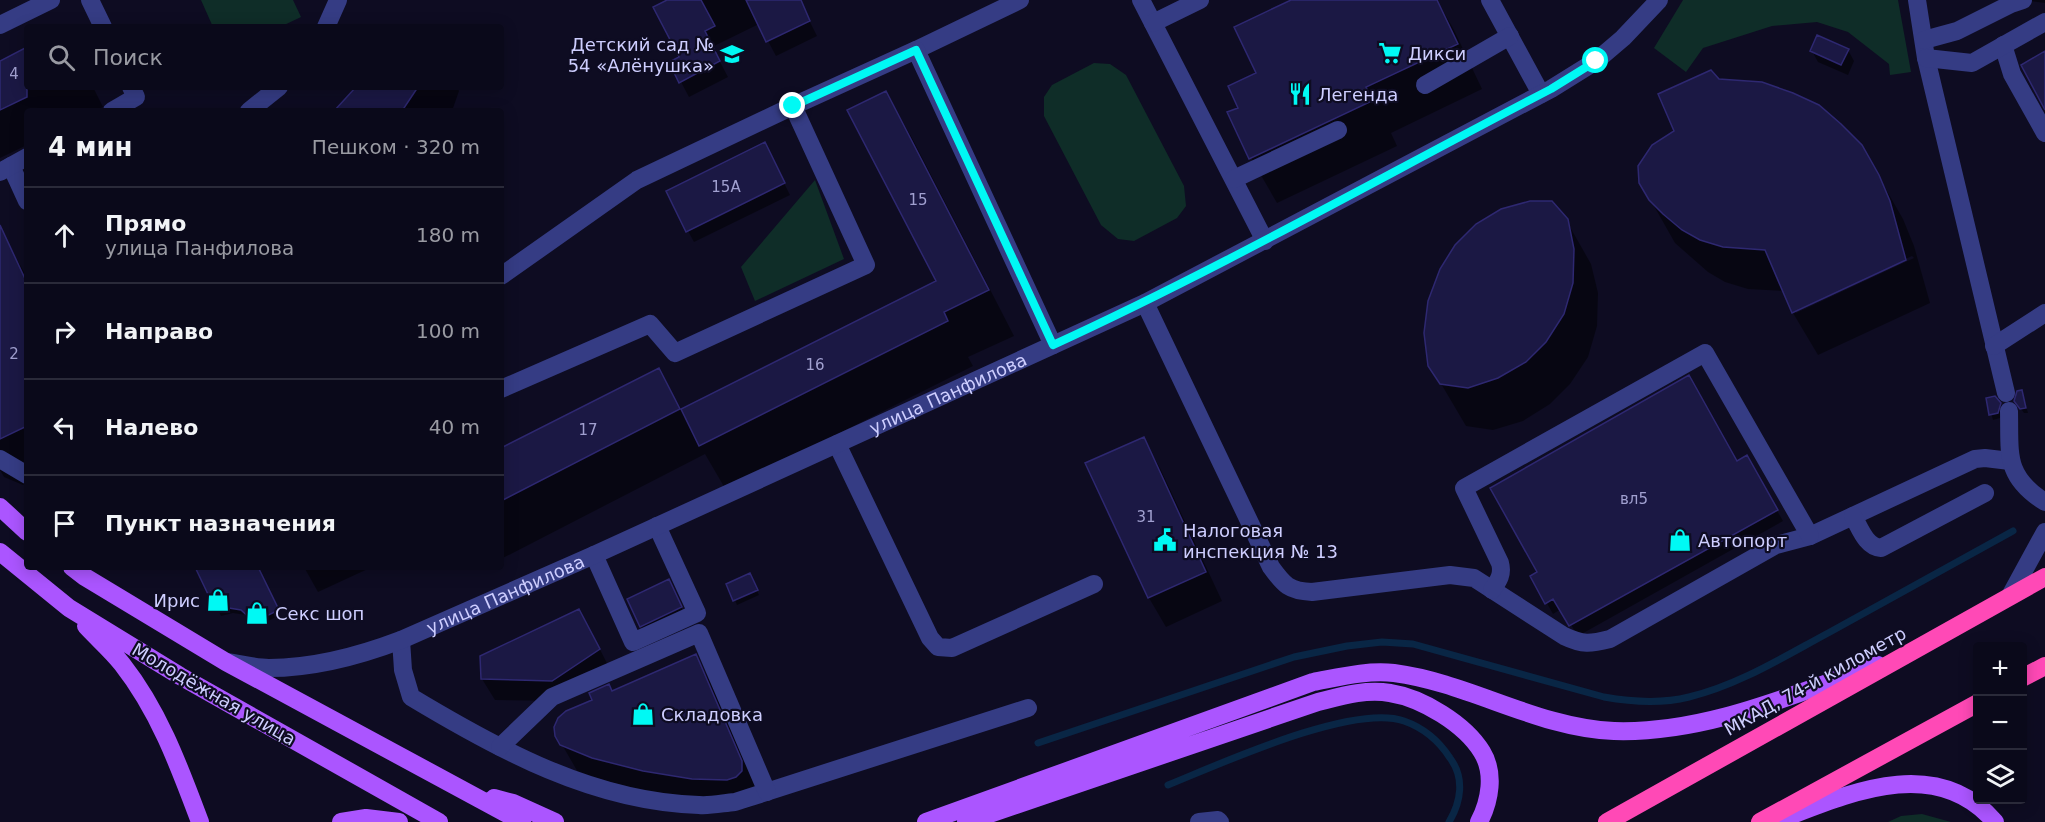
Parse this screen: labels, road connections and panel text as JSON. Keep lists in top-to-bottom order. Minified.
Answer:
{"streets":{"highway":["МКАД, 74-й километр"],"main road":["Молодёжная улица"],"street":["улица Панфилова"]},"crossings":[["улица Панфилова","Молодёжная улица"]],"places":{"supermarket":["Дикси"],"school or university":["Детский сад № 54 «Алёнушка»"],"restaurant":["Легенда"],"public building":["Налоговая инспекция № 13"],"shop":["Автопорт","Ирис","Секс шоп","Складовка"]},"house_numbers":["4","15A","15","2","16","17","вл5","31"],"page":{"search":"Поиск","heading":["4 мин","Пешком · 320 m"],"list":[["Прямо","улица Панфилова","180 m"],["Направо","100 m"],["Налево","40 m"],"Пункт назначения"],"map_buttons":["+","−"]}}
